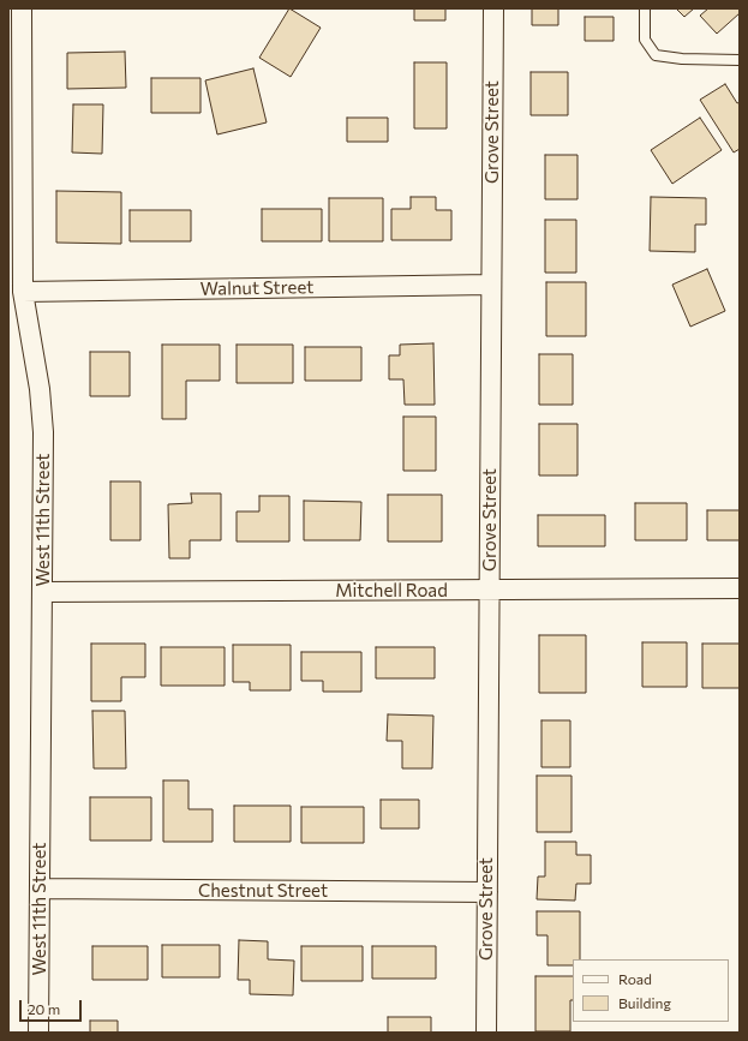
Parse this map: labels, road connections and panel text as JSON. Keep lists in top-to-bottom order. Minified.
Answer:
{"streets":{"street":["Grove Street","Walnut Street","West 11th Street","Mitchell Road","Chestnut Street"]},"crossings":[["Grove Street","Walnut Street"],["Grove Street","Mitchell Road"],["Grove Street","Chestnut Street"],["Walnut Street","West 11th Street"],["West 11th Street","Mitchell Road"],["West 11th Street","Chestnut Street"]],"legend":["Road","Building"],"scale_bar":"20 m"}
